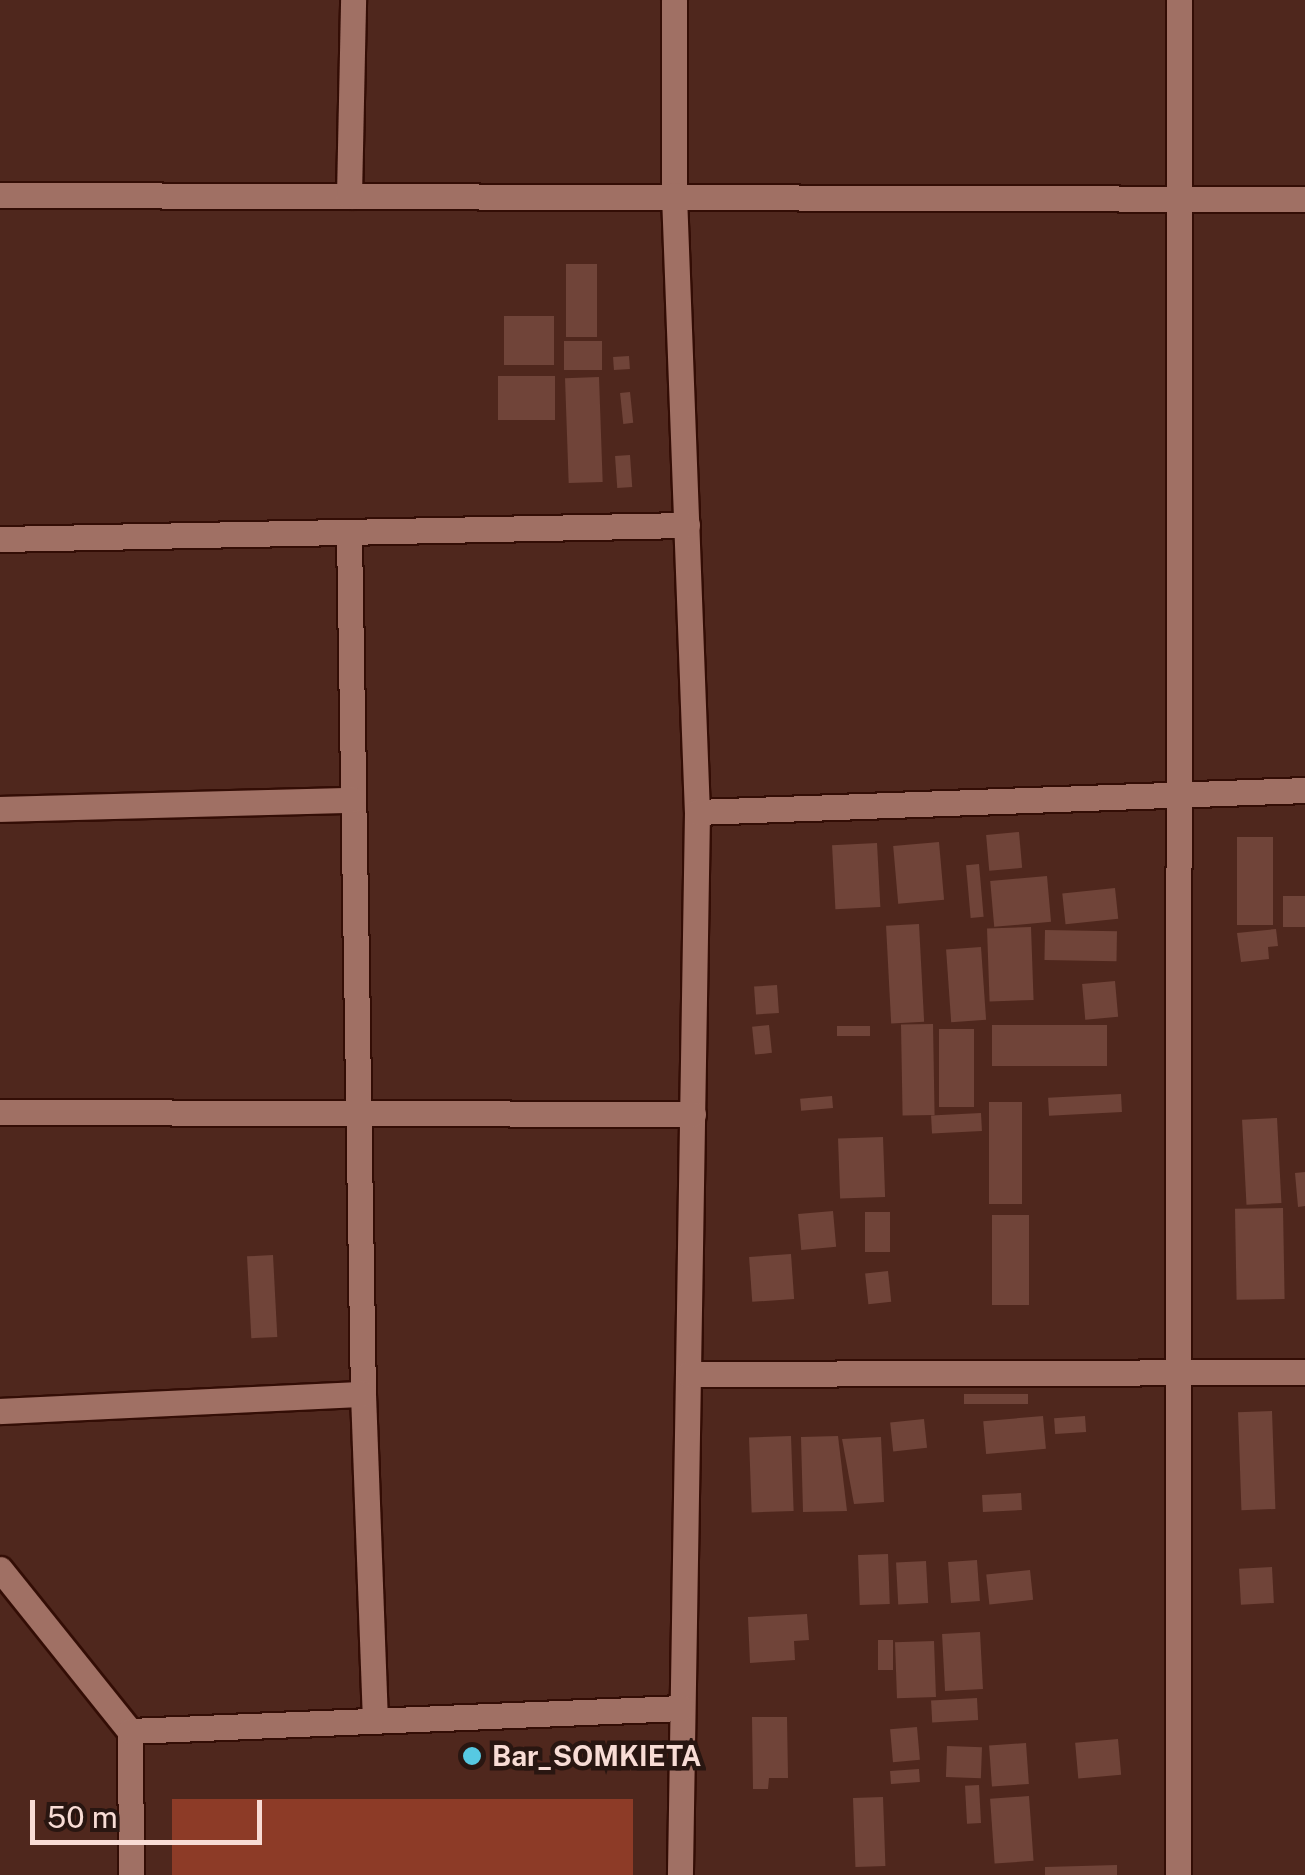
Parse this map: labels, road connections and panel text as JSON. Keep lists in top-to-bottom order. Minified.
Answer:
{"places":["Bar_SOMKIETA"],"scale_bar":"50 m"}
